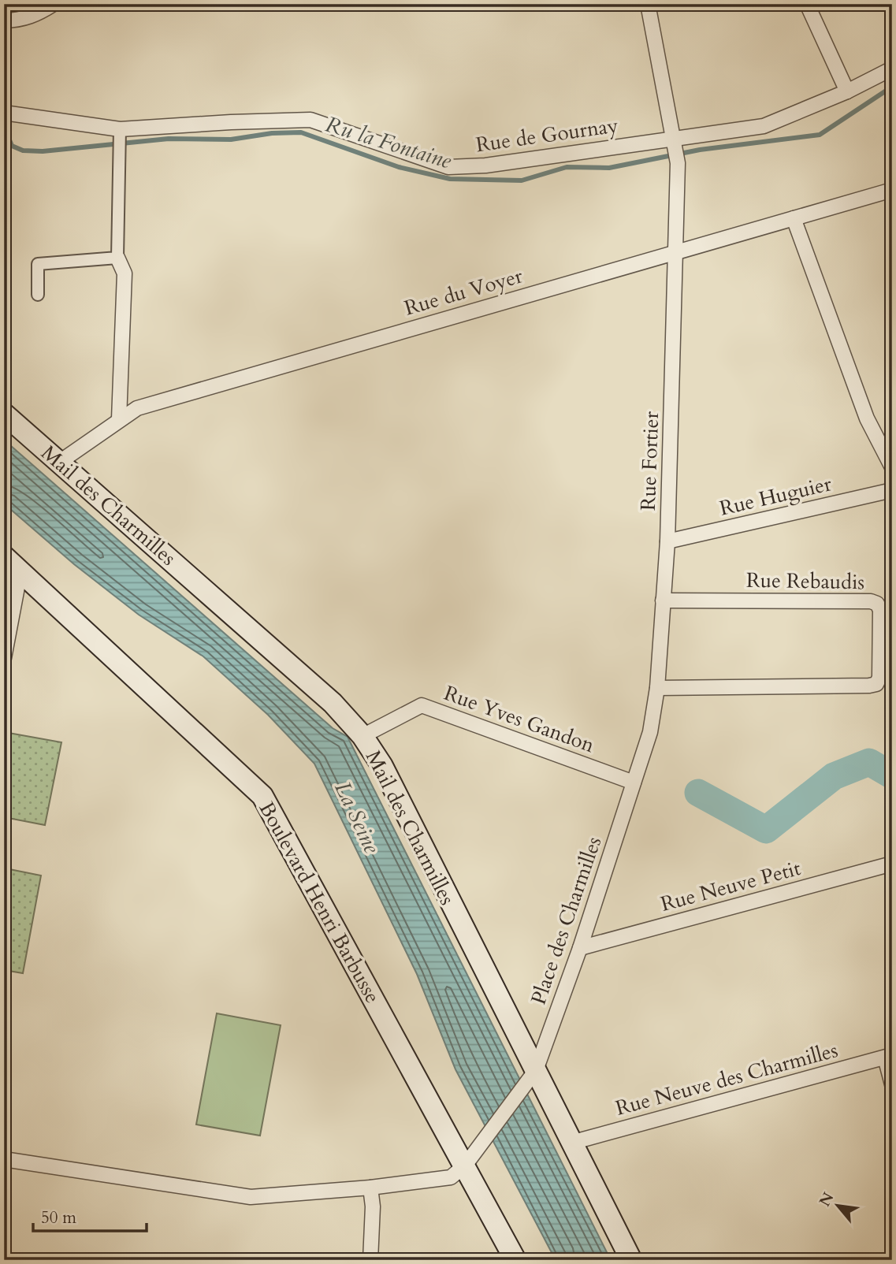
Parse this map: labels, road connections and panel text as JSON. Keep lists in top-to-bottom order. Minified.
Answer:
{"streets":{"main road":["Mail des Charmilles","Boulevard Henri Barbusse"],"street":["Rue de Gournay","Rue du Voyer","Rue Fortier","Rue Huguier","Rue Rebaudis","Rue Yves Gandon","Rue Neuve Petit","Place des Charmilles","Rue Neuve des Charmilles"]},"crossings":[["Rue de Gournay","Rue Fortier"],["Rue du Voyer","Rue Fortier"],["Rue du Voyer","Mail des Charmilles"],["Rue Fortier","Rue Huguier"],["Rue Fortier","Rue Rebaudis"],["Rue Fortier","Rue Yves Gandon"],["Rue Fortier","Place des Charmilles"],["Mail des Charmilles","Rue Yves Gandon"],["Mail des Charmilles","Place des Charmilles"],["Mail des Charmilles","Rue Neuve des Charmilles"],["Rue Yves Gandon","Place des Charmilles"],["Rue Neuve Petit","Place des Charmilles"],["Boulevard Henri Barbusse","Place des Charmilles"]],"water":["Ru la Fontaine","La Seine"],"scale_bar":"50 m","north":"top left"}
